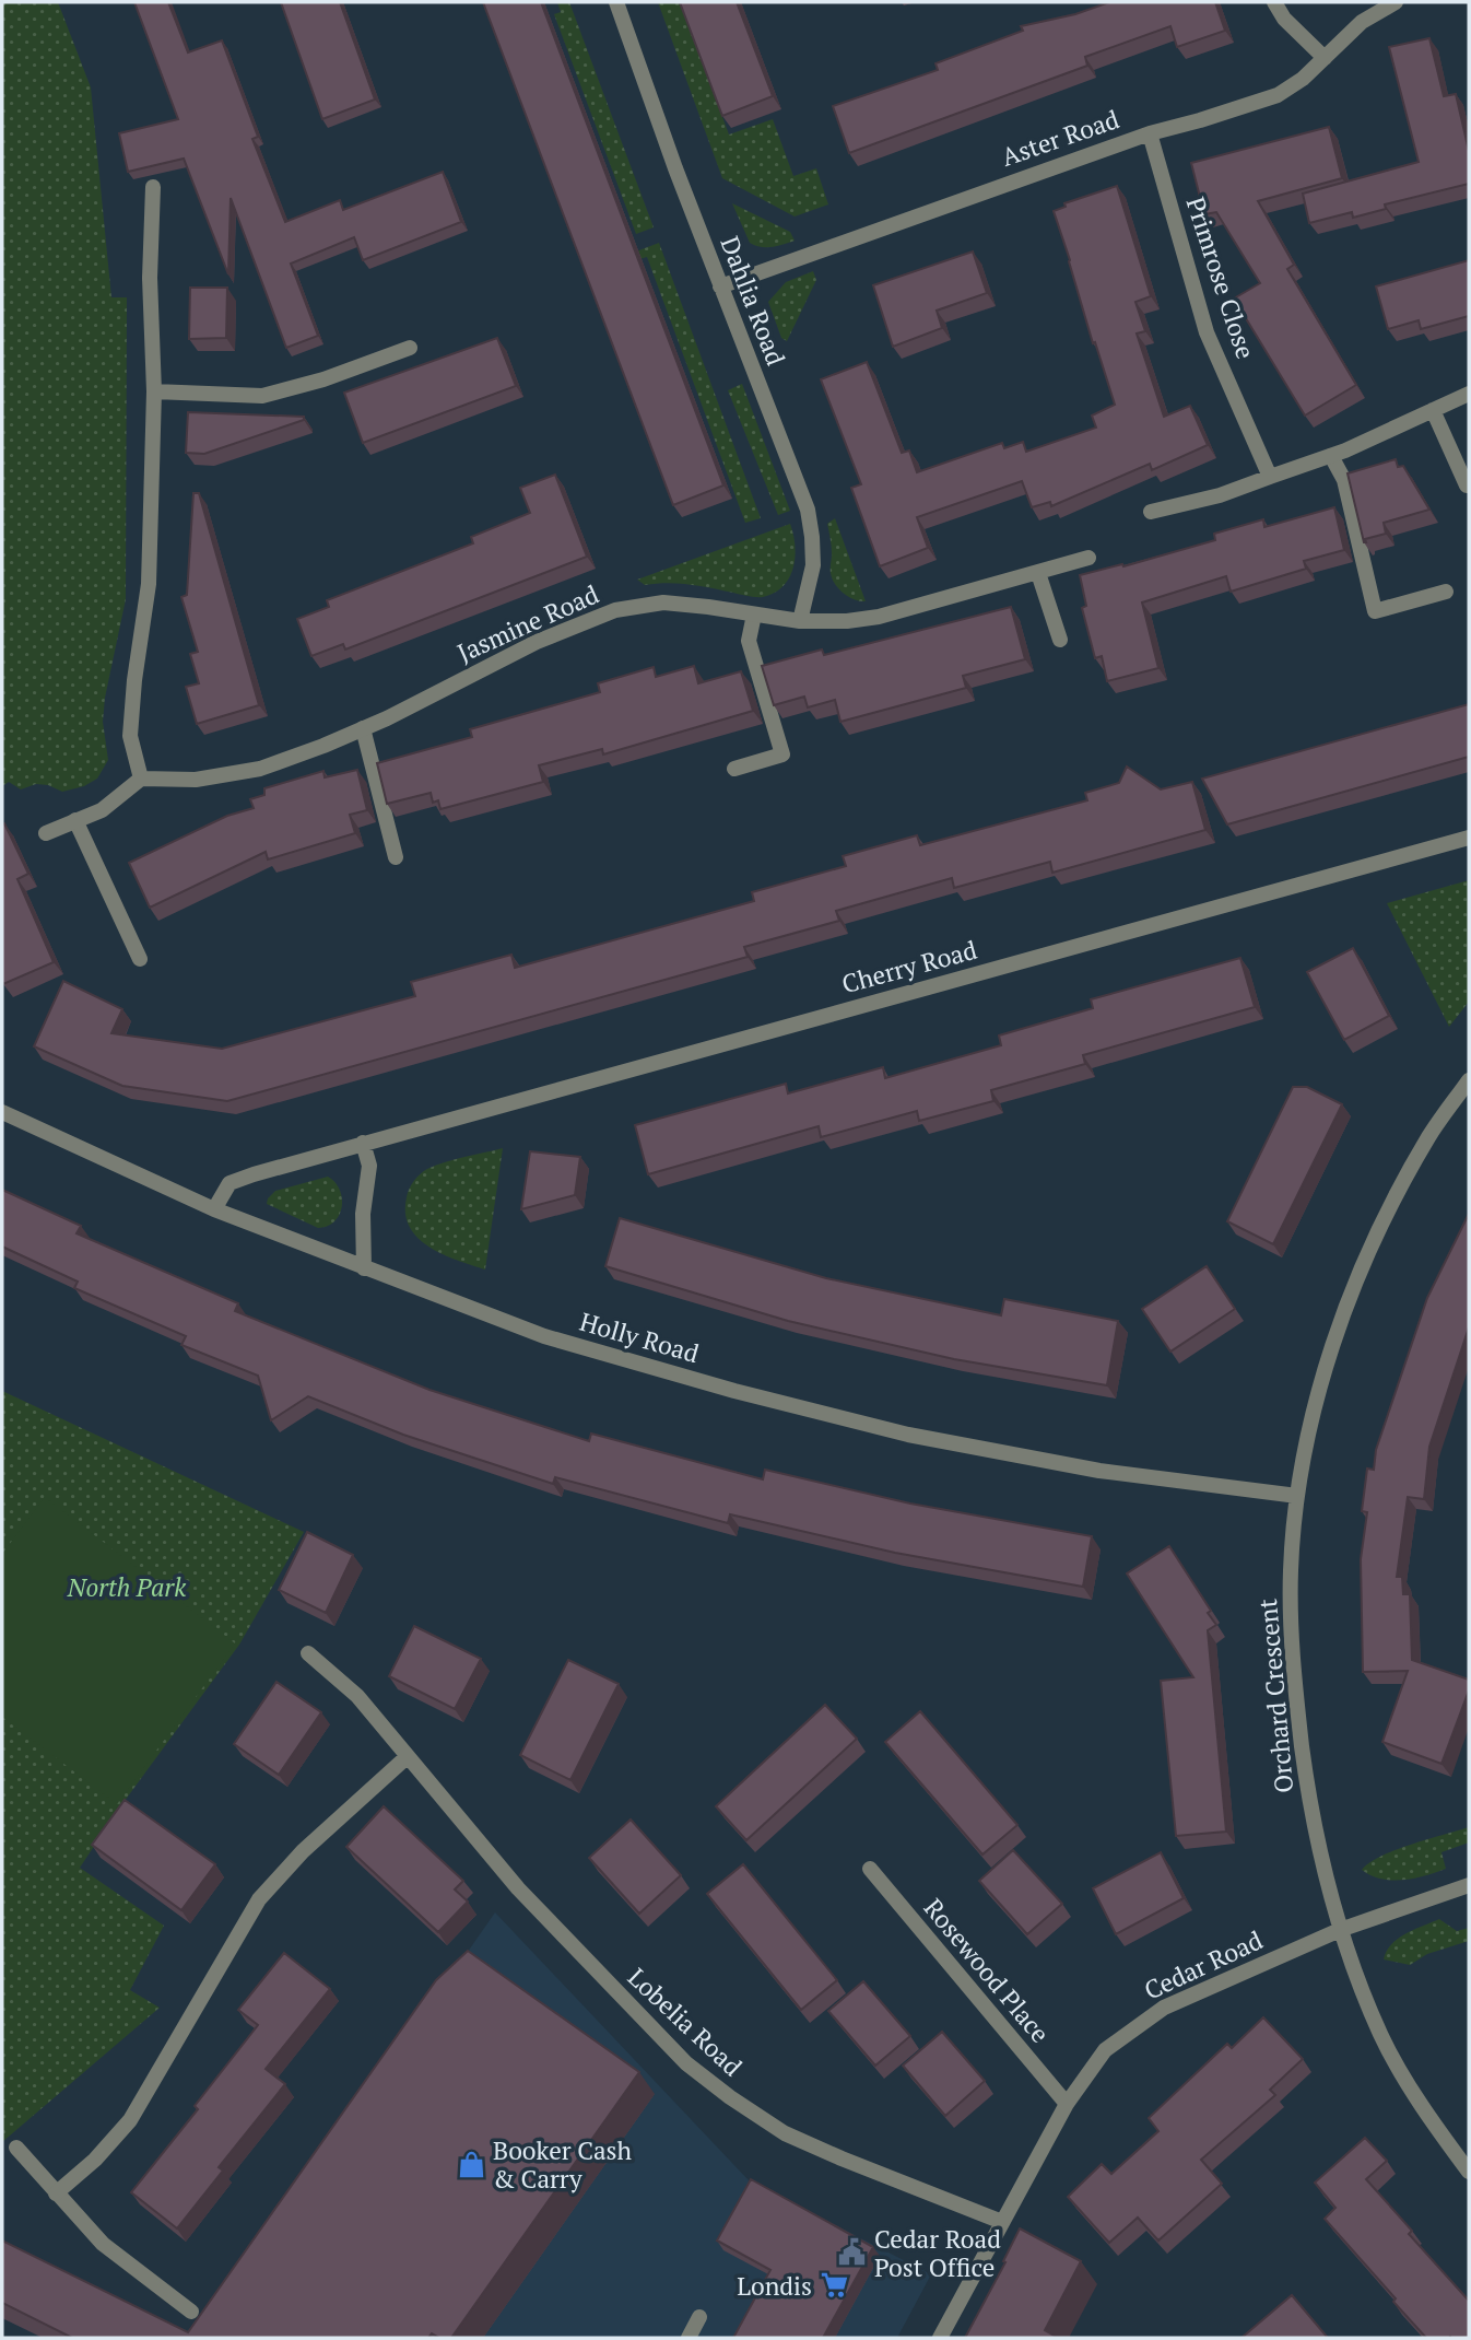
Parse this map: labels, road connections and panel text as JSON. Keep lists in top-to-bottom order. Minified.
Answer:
{"streets":{"street":["Aster Road","Primrose Close","Dahlia Road","Jasmine Road","Cherry Road","Holly Road","Orchard Crescent","Cedar Road","Rosewood Place","Lobelia Road"]},"crossings":[["Aster Road","Primrose Close"],["Aster Road","Dahlia Road"],["Dahlia Road","Jasmine Road"],["Cherry Road","Holly Road"],["Holly Road","Orchard Crescent"],["Orchard Crescent","Cedar Road"],["Cedar Road","Rosewood Place"],["Cedar Road","Lobelia Road"]],"parks":["North Park"],"places":{"shop":["Booker Cash & Carry"],"public building":["Cedar Road Post Office"],"supermarket":["Londis"]}}
